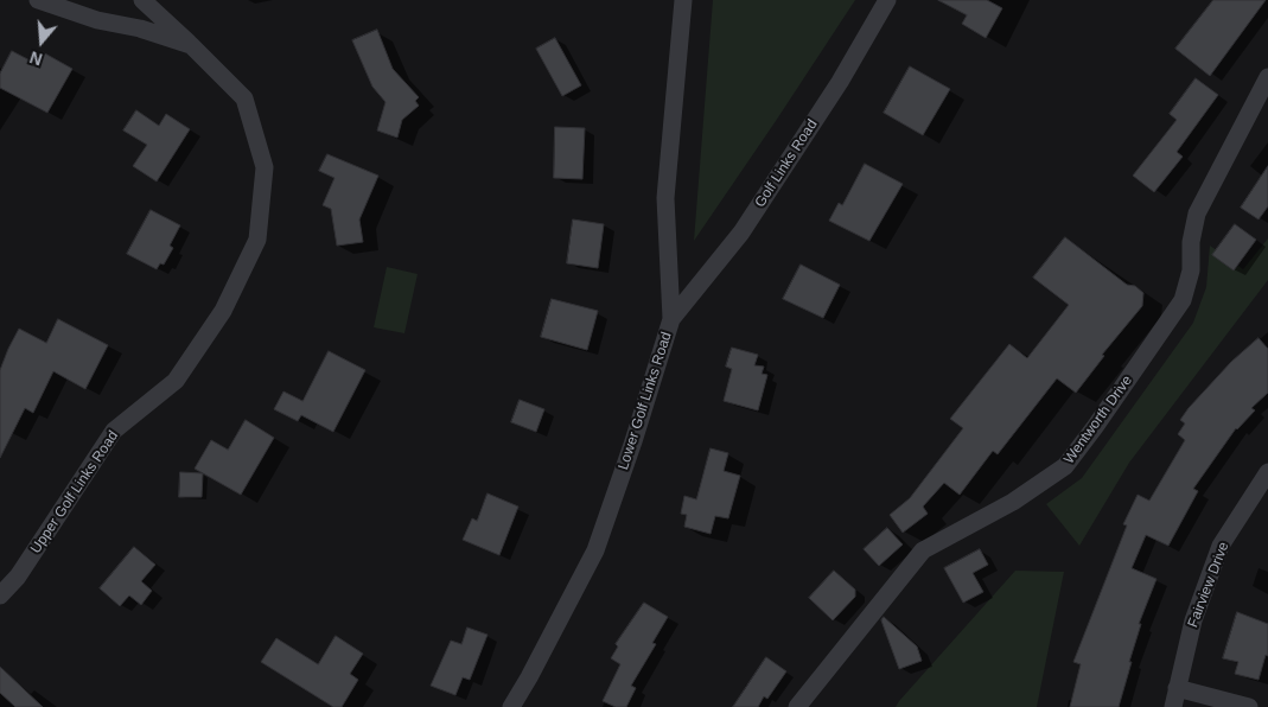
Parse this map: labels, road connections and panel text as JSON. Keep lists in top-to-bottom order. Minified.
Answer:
{"streets":{"street":["Golf Links Road","Lower Golf Links Road","Wentworth Drive","Upper Golf Links Road","Fairview Drive"]},"crossings":[["Golf Links Road","Lower Golf Links Road"]],"north":"bottom"}
